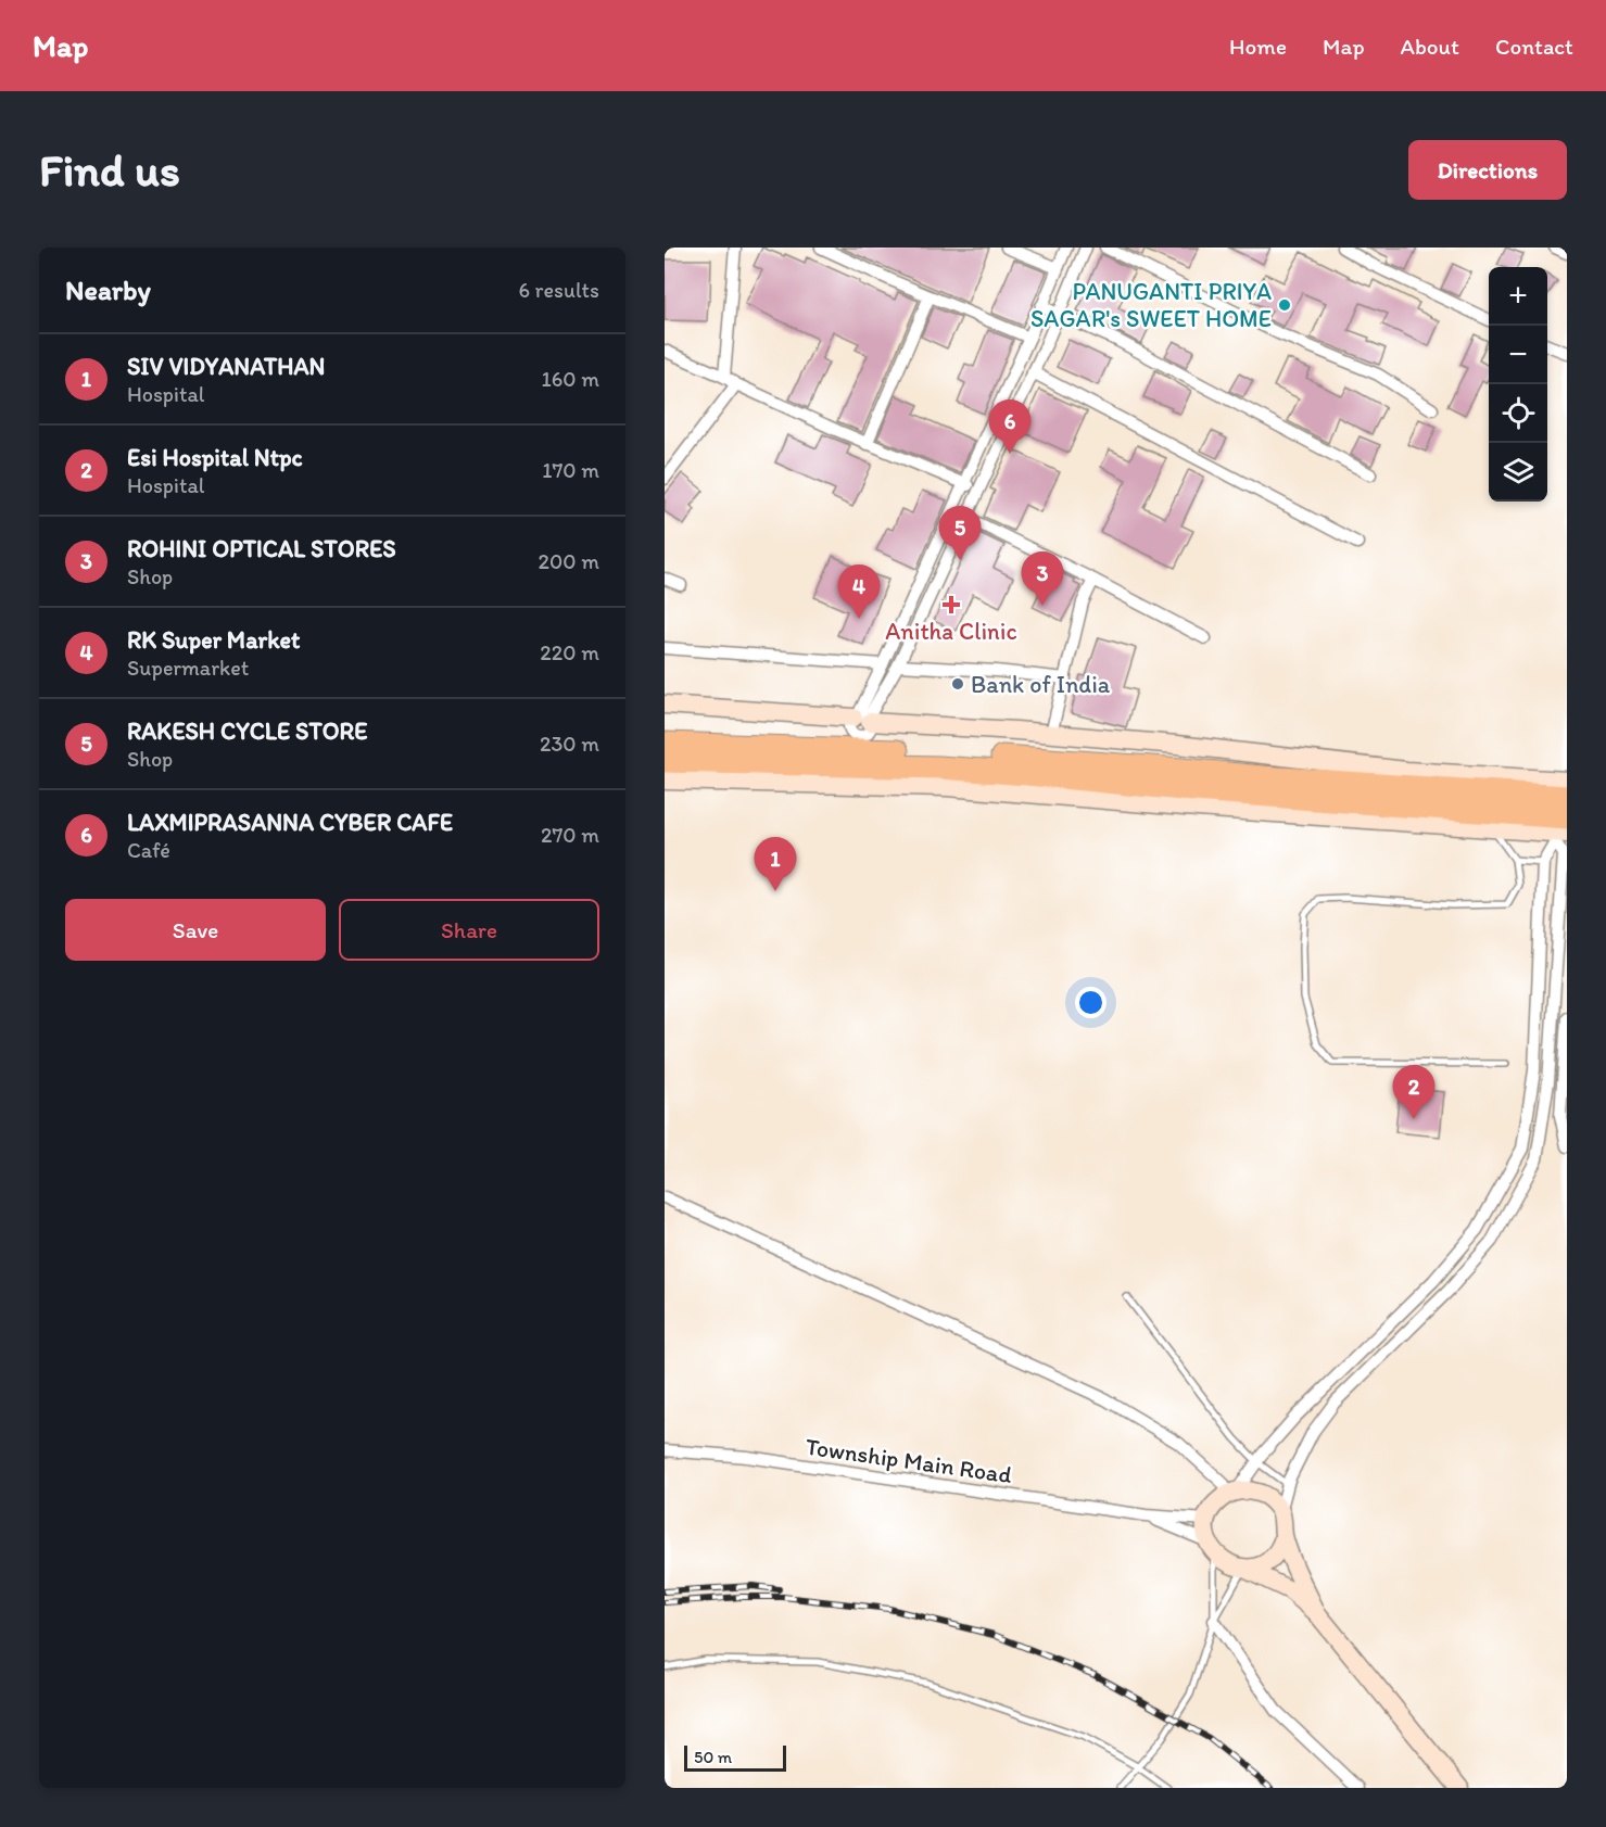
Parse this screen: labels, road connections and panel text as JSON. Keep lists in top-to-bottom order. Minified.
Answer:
{"streets":{"street":["Township Main Road"]},"places":{"other":["PANUGANTI PRIYA SAGAR's SWEET HOME","Bank of India"],"health":["Anitha Clinic"]},"scale_bar":"50 m","page":{"header":"Map","nav":["Home","Map","About","Contact"],"buttons":["Directions",["Save","Share"]],"title":"Find us","heading":["Nearby","6 results"],"map_buttons":["+","−"],"list":[{"mark":"1","name":"SIV VIDYANATHAN","note":"Hospital","value":"160 m"},{"mark":"2","name":"Esi Hospital Ntpc","note":"Hospital","value":"170 m"},{"mark":"3","name":"ROHINI OPTICAL STORES","note":"Shop","value":"200 m"},{"mark":"4","name":"RK Super Market","note":"Supermarket","value":"220 m"},{"mark":"5","name":"RAKESH CYCLE STORE","note":"Shop","value":"230 m"},{"mark":"6","name":"LAXMIPRASANNA CYBER CAFE","note":"Café","value":"270 m"}],"pins":["6","5","3","4","1","2"],"scale":"50 m"}}
